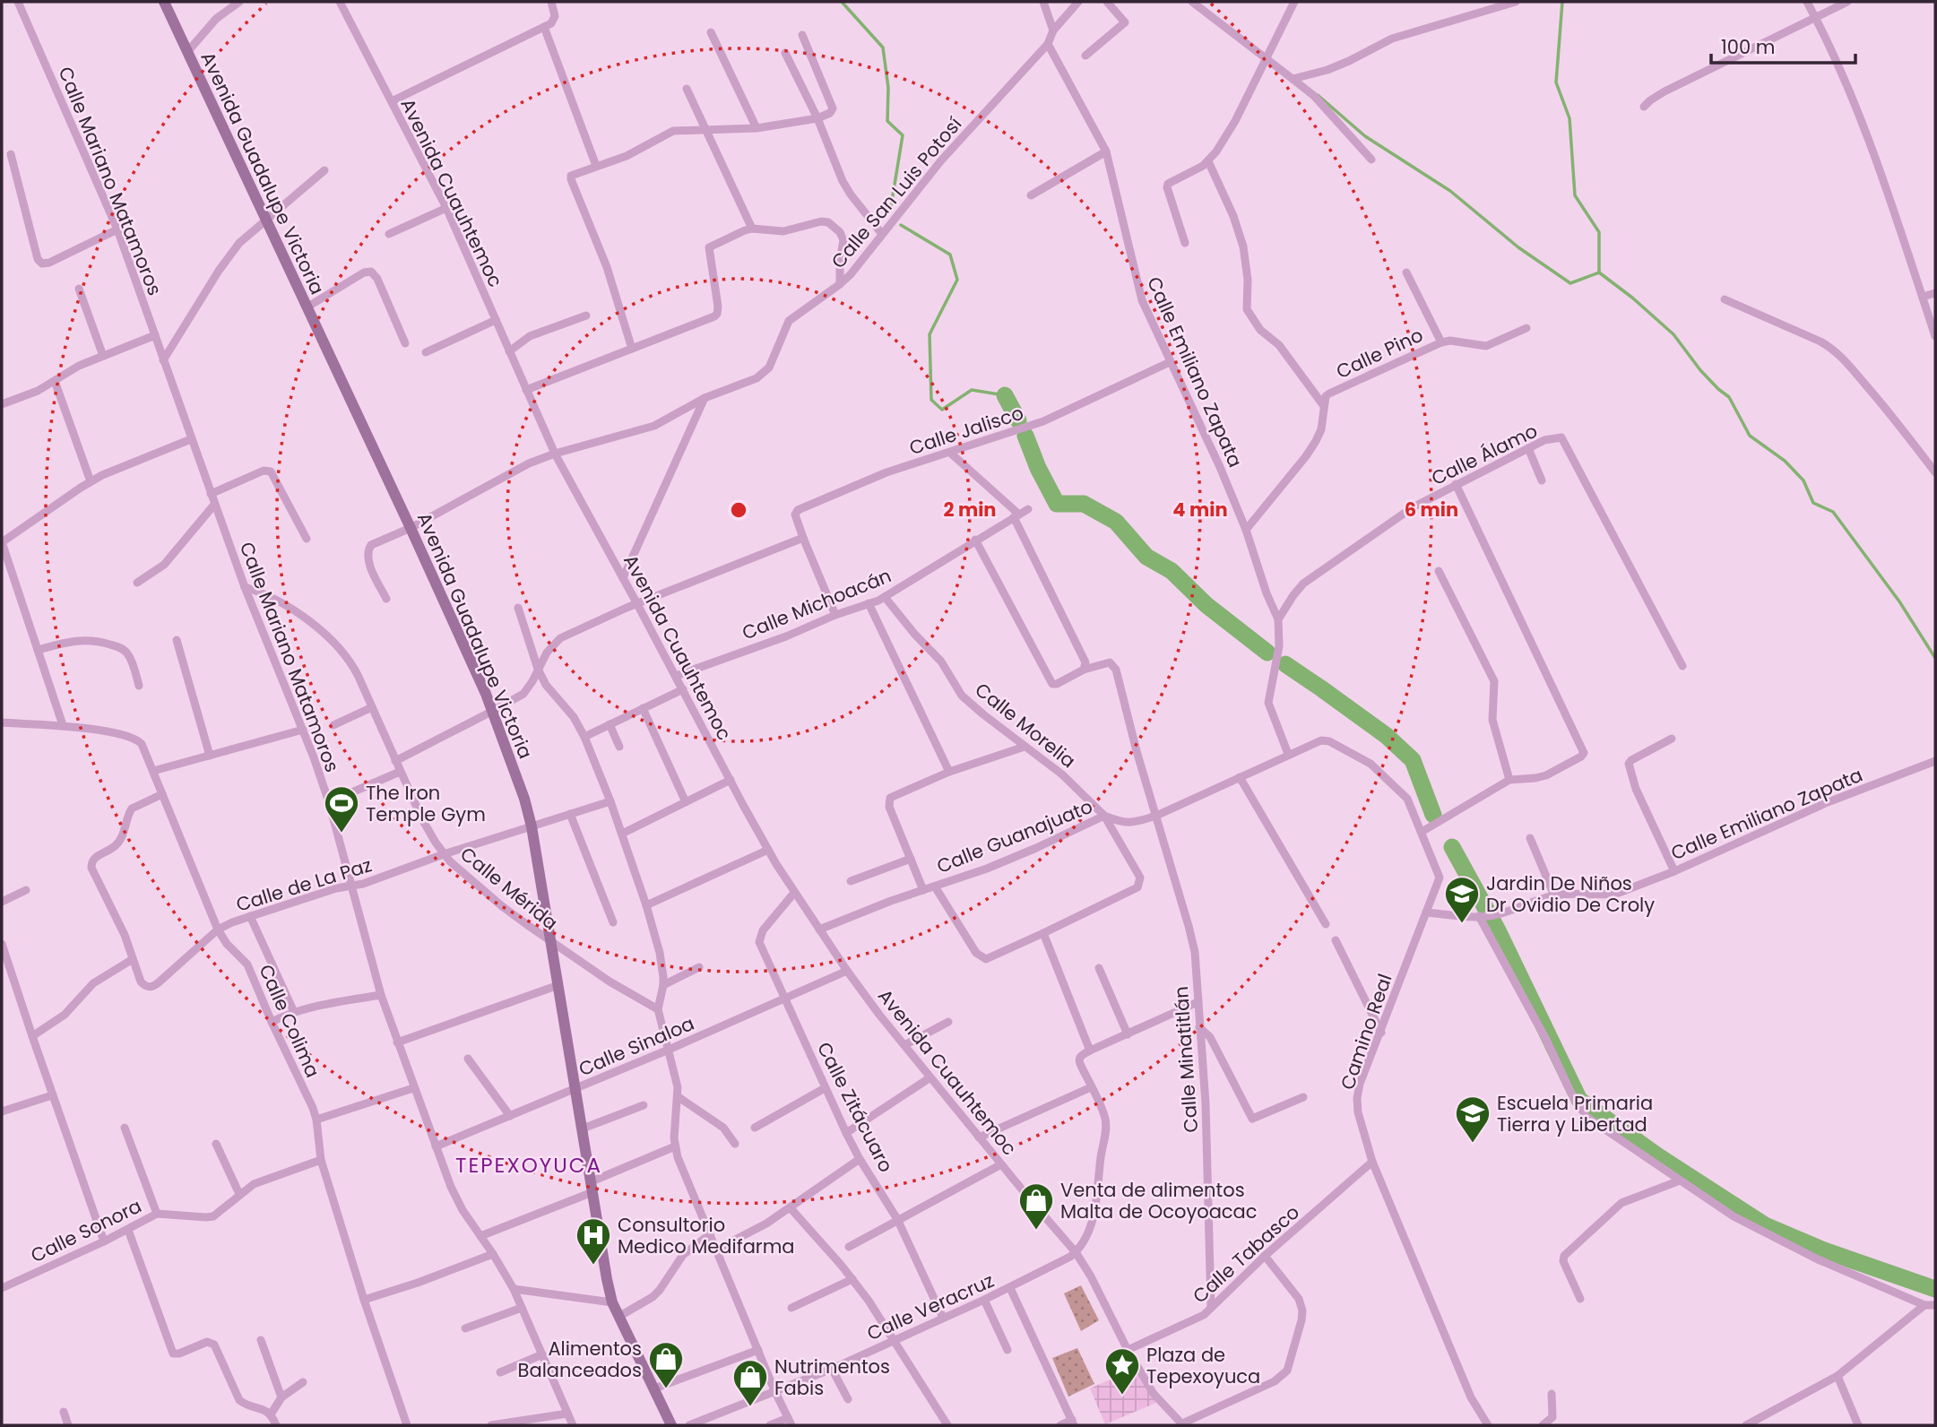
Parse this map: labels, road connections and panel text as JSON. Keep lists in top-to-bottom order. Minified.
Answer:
{"streets":{"main road":["Avenida Guadalupe Victoria"],"street":["Calle Mariano Matamoros","Avenida Cuauhtemoc","Calle San Luis Potosí","Calle Pino","Calle Emiliano Zapata","Calle Jalisco","Calle Álamo","Calle Michoacán","Calle Morelia","Calle Guanajuato","Calle de La Paz","Calle Mérida","Calle Colima","Camino Real","Calle Sinaloa","Calle Minatitlán","Calle Zitácuaro","Calle Sonora","Calle Tabasco","Calle Veracruz"]},"crossings":[["Avenida Guadalupe Victoria","Calle San Luis Potosí"],["Avenida Guadalupe Victoria","Calle de La Paz"],["Avenida Guadalupe Victoria","Calle Mérida"],["Avenida Guadalupe Victoria","Calle Sinaloa"],["Calle Mariano Matamoros","Calle de La Paz"],["Calle Mariano Matamoros","Calle Mérida"],["Calle Mariano Matamoros","Calle Sinaloa"],["Avenida Cuauhtemoc","Calle San Luis Potosí"],["Avenida Cuauhtemoc","Calle Michoacán"],["Avenida Cuauhtemoc","Calle Guanajuato"],["Avenida Cuauhtemoc","Calle Sinaloa"],["Avenida Cuauhtemoc","Calle Zitácuaro"],["Avenida Cuauhtemoc","Calle Tabasco"],["Avenida Cuauhtemoc","Calle Veracruz"],["Calle San Luis Potosí","Calle Emiliano Zapata"],["Calle Emiliano Zapata","Calle Jalisco"],["Calle Emiliano Zapata","Calle Álamo"],["Calle Emiliano Zapata","Calle Guanajuato"],["Calle Emiliano Zapata","Camino Real"],["Calle Jalisco","Calle Michoacán"],["Calle Michoacán","Calle Morelia"],["Calle Morelia","Calle Guanajuato"],["Calle Guanajuato","Camino Real"],["Calle Guanajuato","Calle Minatitlán"],["Calle de La Paz","Calle Mérida"],["Calle de La Paz","Calle Colima"],["Calle Colima","Calle Sonora"],["Camino Real","Calle Tabasco"],["Calle Sinaloa","Calle Zitácuaro"],["Calle Minatitlán","Calle Tabasco"],["Calle Zitácuaro","Calle Veracruz"]],"districts":["TEPEXOYUCA"],"places":{"sports":["The Iron Temple Gym"],"school or university":["Jardin De Niños Dr Ovidio De Croly","Escuela Primaria Tierra y Libertad"],"shop":["Venta de alimentos Malta de Ocoyoacac","Alimentos Balanceados","Nutrimentos Fabis"],"hospital":["Consultorio Medico Medifarma"],"place":["Plaza de Tepexoyuca"]},"scale_bar":"100 m","rings":["2 min","4 min","6 min"]}
